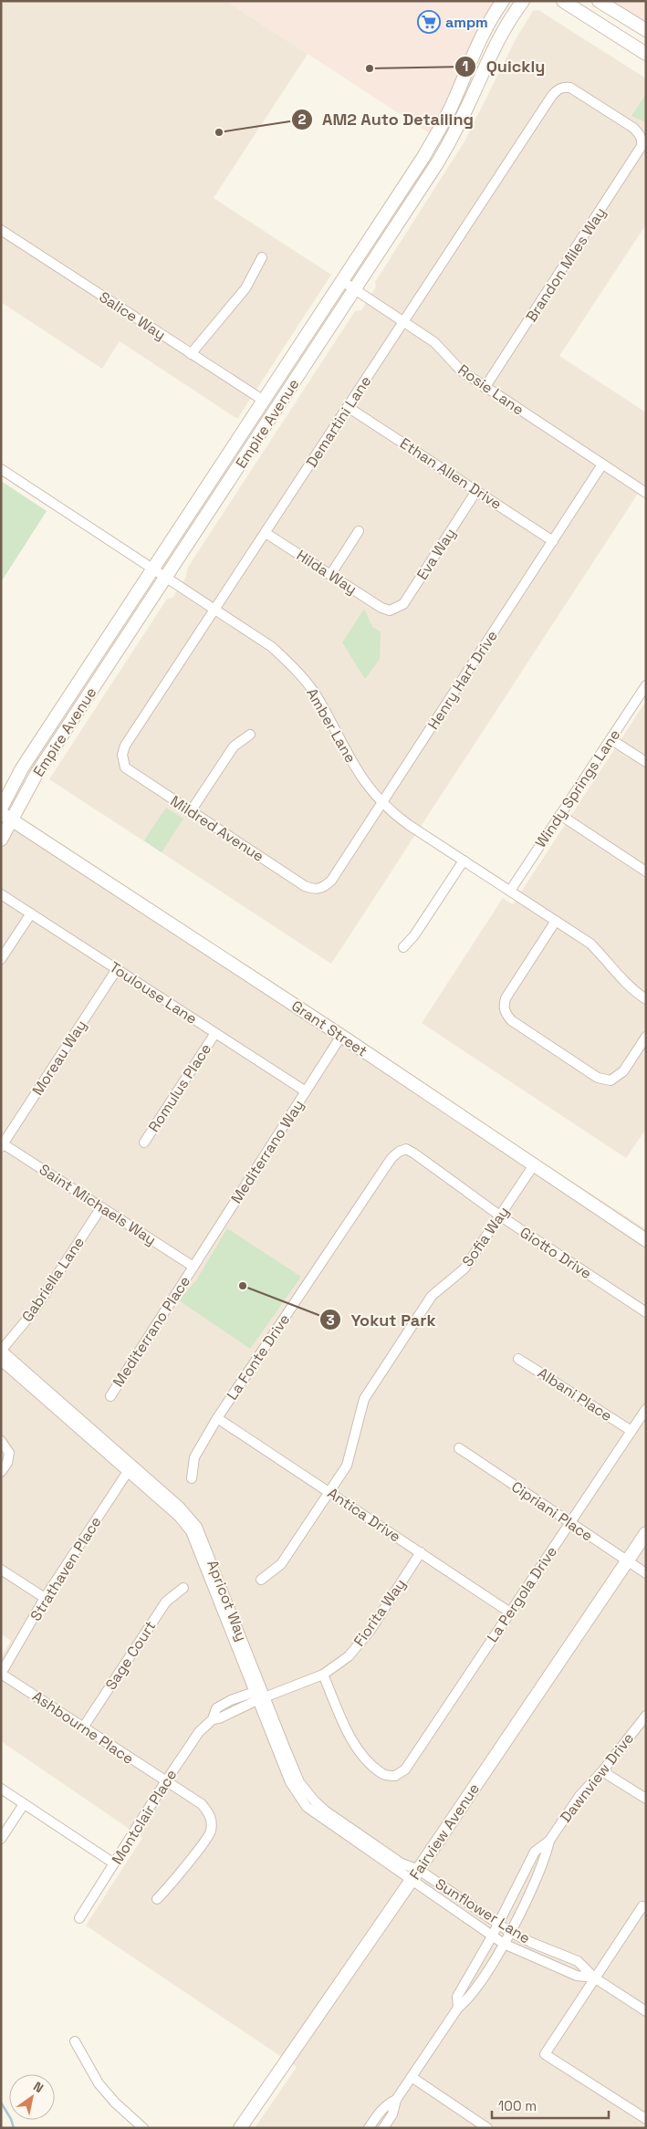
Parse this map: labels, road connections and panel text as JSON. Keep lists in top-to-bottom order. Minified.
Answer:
{"streets":{"street":["Brandon Miles Way","Salice Way","Rosie Lane","Demartini Lane","Empire Avenue","Ethan Allen Drive","Eva Way","Hilda Way","Henry Hart Drive","Amber Lane","Windy Springs Lane","Mildred Avenue","Toulouse Lane","Grant Street","Moreau Way","Romulus Place","Mediterrano Way","Saint Michaels Way","Sofia Way","Giotto Drive","Gabriella Lane","Mediterrano Place","La Fonte Drive","Albani Place","Cipriani Place","Antica Drive","Strathaven Place","La Pergola Drive","Apricot Way","Fiorita Way","Sage Court","Ashbourne Place","Dawnview Drive","Montclair Place","Fairview Avenue","Sunflower Lane"]},"crossings":[["Brandon Miles Way","Rosie Lane"],["Brandon Miles Way","Demartini Lane"],["Salice Way","Empire Avenue"],["Rosie Lane","Demartini Lane"],["Rosie Lane","Empire Avenue"],["Rosie Lane","Henry Hart Drive"],["Demartini Lane","Ethan Allen Drive"],["Demartini Lane","Hilda Way"],["Demartini Lane","Amber Lane"],["Demartini Lane","Mildred Avenue"],["Empire Avenue","Amber Lane"],["Empire Avenue","Grant Street"],["Ethan Allen Drive","Eva Way"],["Ethan Allen Drive","Henry Hart Drive"],["Eva Way","Hilda Way"],["Henry Hart Drive","Amber Lane"],["Henry Hart Drive","Mildred Avenue"],["Amber Lane","Windy Springs Lane"],["Toulouse Lane","Moreau Way"],["Toulouse Lane","Romulus Place"],["Toulouse Lane","Mediterrano Way"],["Grant Street","Mediterrano Way"],["Grant Street","Sofia Way"],["Moreau Way","Saint Michaels Way"],["Mediterrano Way","Saint Michaels Way"],["Mediterrano Way","Mediterrano Place"],["Saint Michaels Way","Gabriella Lane"],["Saint Michaels Way","Mediterrano Place"],["Sofia Way","Giotto Drive"],["Sofia Way","Antica Drive"],["Giotto Drive","La Fonte Drive"],["Gabriella Lane","Apricot Way"],["La Fonte Drive","Antica Drive"],["Albani Place","La Pergola Drive"],["Cipriani Place","La Pergola Drive"],["Cipriani Place","Fairview Avenue"],["Antica Drive","La Pergola Drive"],["Antica Drive","Fiorita Way"],["Strathaven Place","Apricot Way"],["Strathaven Place","Ashbourne Place"],["La Pergola Drive","Fiorita Way"],["Apricot Way","Fiorita Way"],["Apricot Way","Montclair Place"],["Apricot Way","Fairview Avenue"],["Apricot Way","Sunflower Lane"],["Fiorita Way","Montclair Place"],["Sage Court","Ashbourne Place"],["Ashbourne Place","Montclair Place"],["Dawnview Drive","Sunflower Lane"],["Fairview Avenue","Sunflower Lane"]],"places":{"supermarket":["ampm"],"other":["Quickly","AM2 Auto Detailing","Yokut Park"]},"scale_bar":"100 m","north":"top right"}
